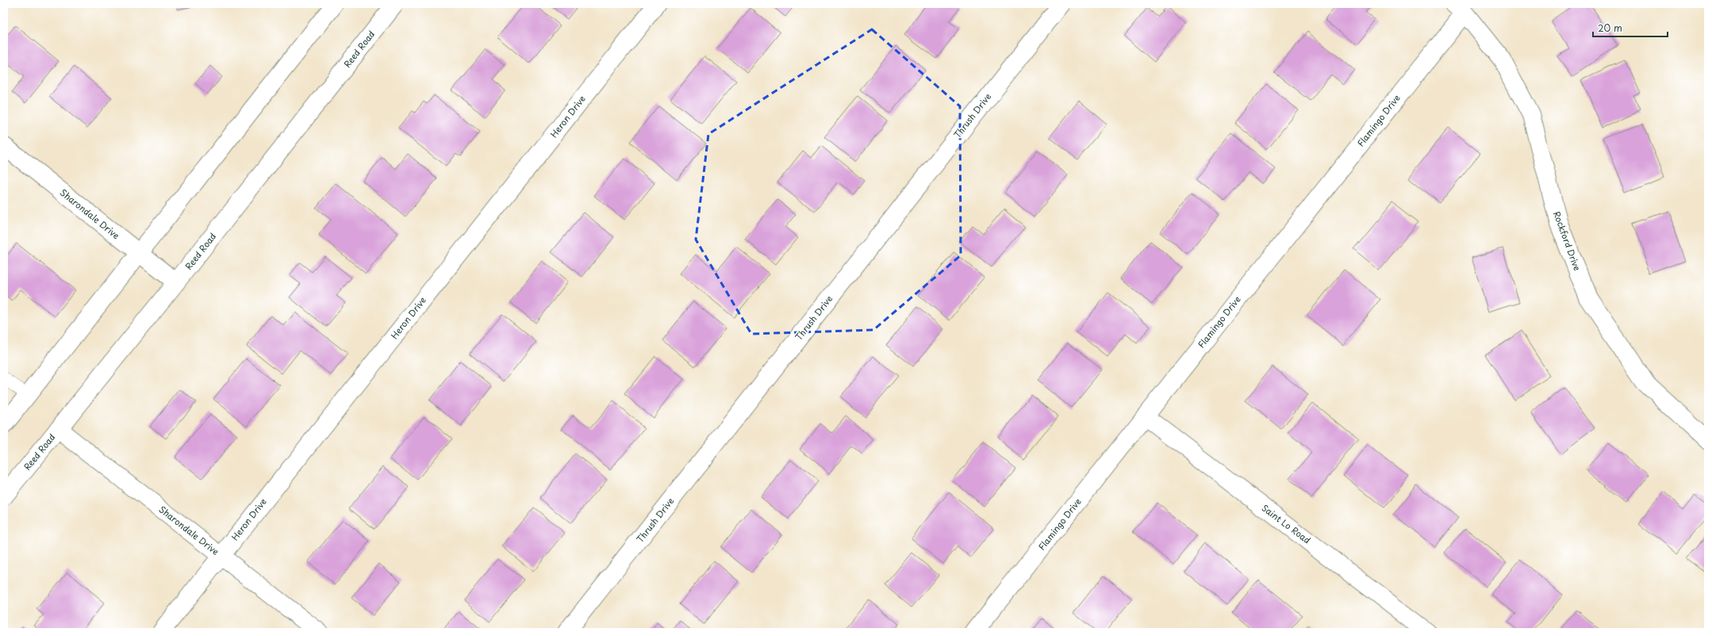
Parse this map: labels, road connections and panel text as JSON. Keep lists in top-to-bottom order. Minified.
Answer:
{"streets":{"street":["Reed Road","Thrush Drive","Heron Drive","Flamingo Drive","Sharondale Drive","Rockford Drive","Saint Lo Road"]},"crossings":[["Reed Road","Sharondale Drive"],["Heron Drive","Sharondale Drive"],["Flamingo Drive","Rockford Drive"],["Flamingo Drive","Saint Lo Road"]],"scale_bar":"20 m"}
